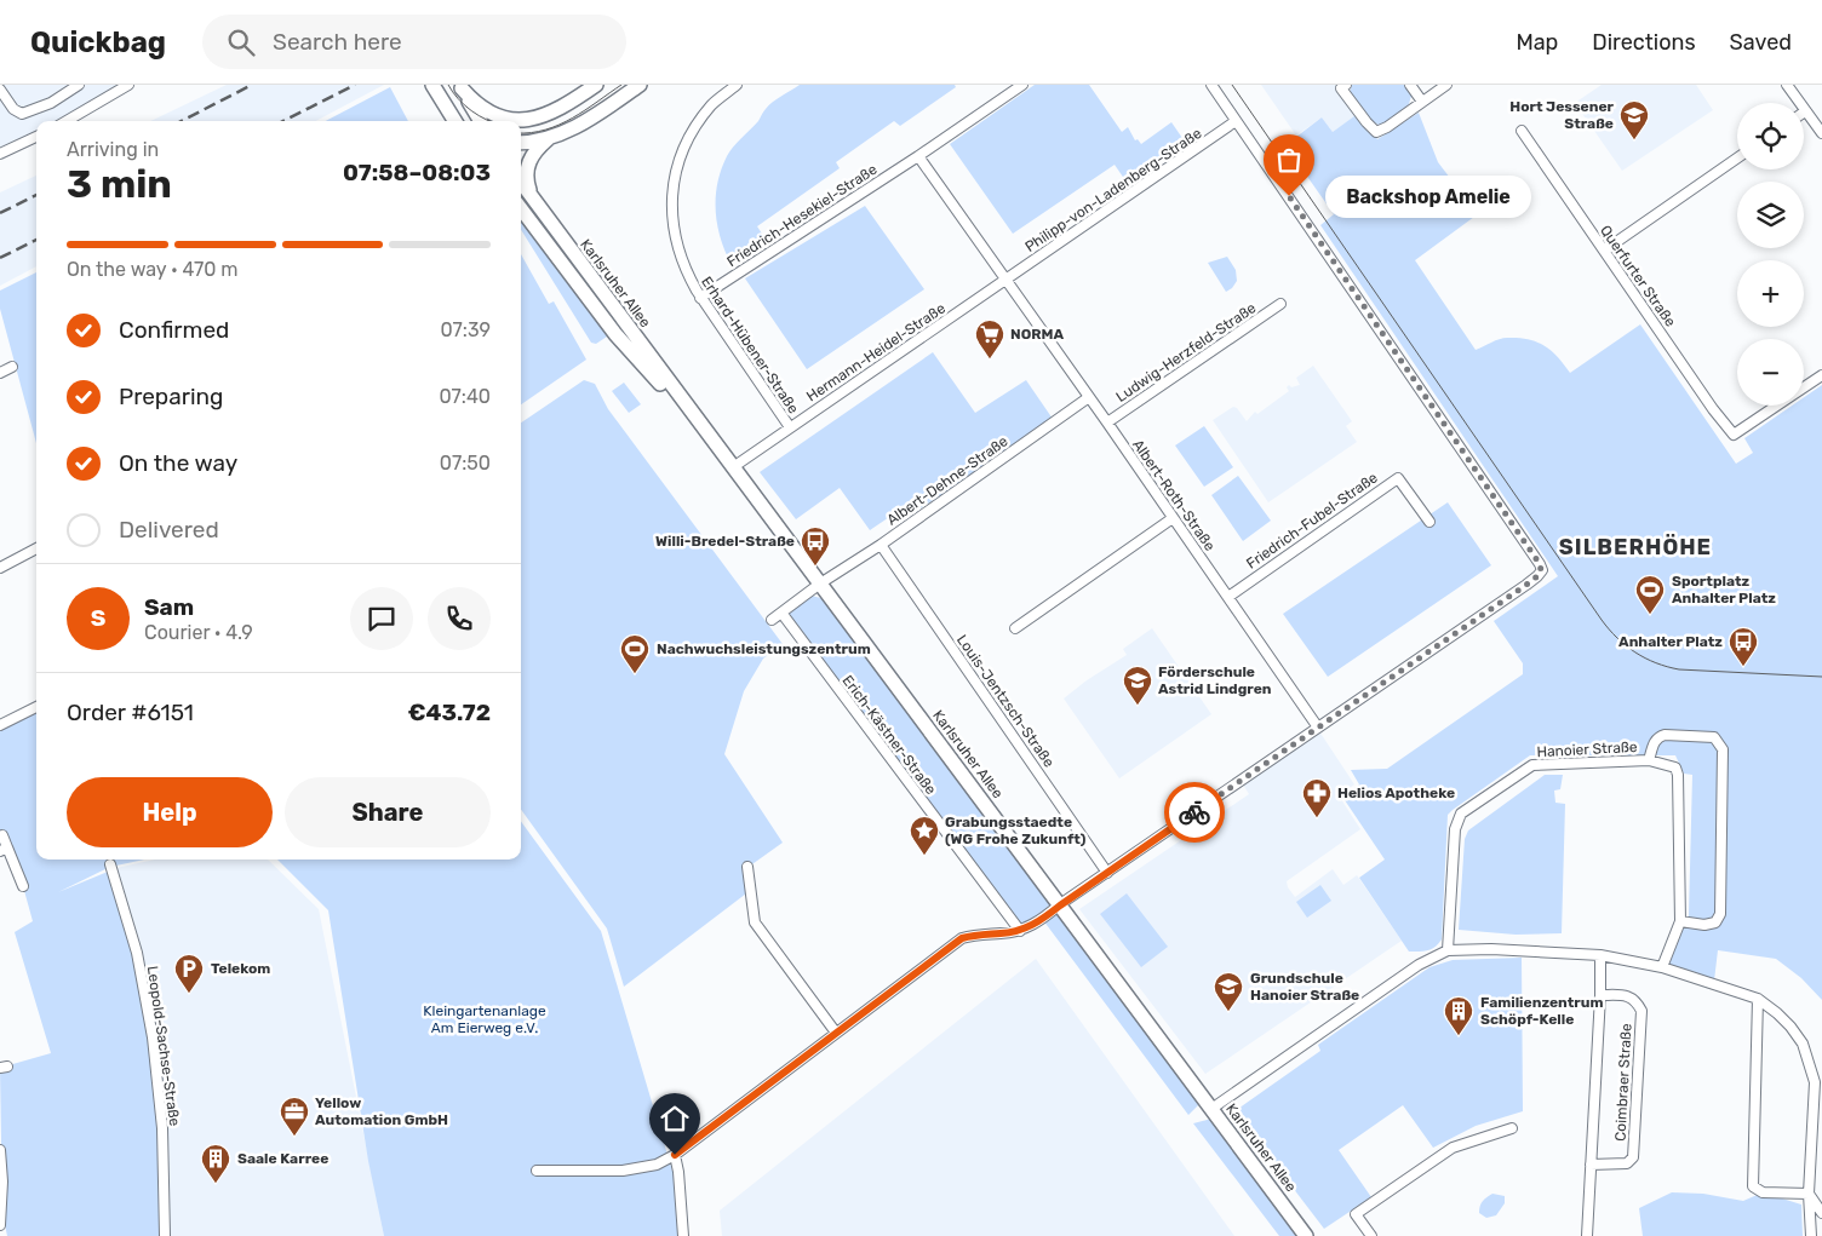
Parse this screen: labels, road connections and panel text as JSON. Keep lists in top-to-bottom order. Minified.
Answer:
{"streets":{"street":["Philipp-von-Ladenberg-Straße","Friedrich-Hesekiel-Straße","Querfurter Straße","Karlsruher Allee","Erhard-Hübener-Straße","Hermann-Heidel-Straße","Ludwig-Herzfeld-Straße","Albert-Dehne-Straße","Albert-Roth-Straße","Friedrich-Fubel-Straße","Louis-Jentzsch-Straße","Erich-Kästner-Straße","Hanoier Straße","Leopold-Sachse-Straße","Coimbraer Straße"]},"crossings":[["Philipp-von-Ladenberg-Straße","Hermann-Heidel-Straße"],["Philipp-von-Ladenberg-Straße","Albert-Roth-Straße"],["Friedrich-Hesekiel-Straße","Erhard-Hübener-Straße"],["Karlsruher Allee","Hermann-Heidel-Straße"],["Karlsruher Allee","Albert-Dehne-Straße"],["Erhard-Hübener-Straße","Hermann-Heidel-Straße"],["Hermann-Heidel-Straße","Albert-Roth-Straße"],["Ludwig-Herzfeld-Straße","Albert-Roth-Straße"],["Albert-Dehne-Straße","Albert-Roth-Straße"],["Albert-Dehne-Straße","Louis-Jentzsch-Straße"],["Albert-Roth-Straße","Friedrich-Fubel-Straße"]],"districts":["SILBERHÖHE"],"parks":["Kleingartenanlage Am Eierweg e.V."],"places":{"school or university":["Hort Jessener Straße","Förderschule Astrid Lindgren","Grundschule Hanoier Straße"],"other":["Backshop Amelie"],"supermarket":["NORMA"],"bus stop":["Willi-Bredel-Straße","Anhalter Platz"],"sports":["Sportplatz Anhalter Platz","Nachwuchsleistungszentrum"],"pharmacy":["Helios Apotheke"],"place":["Grabungsstaedte (WG Frohe Zukunft)"],"parking":["Telekom"],"building":["Familienzentrum Schöpf-Kelle","Saale Karree"],"office":["Yellow Automation GmbH"]},"page":{"header":"Quickbag","search":"Search here","nav":["Map","Directions","Saved"],"map_buttons":["+","−"],"heading":["3 min","Arriving in","07:58–08:03"],"panel":["Sam","Courier · 4.9","Order #6151","€43.72"],"bubble":"Backshop Amelie","bar":"On the way · 470 m","list":[["Confirmed","07:39"],["Preparing","07:40"],["On the way","07:50"],"Delivered"],"round":"S","buttons":["Help","Share"]}}
